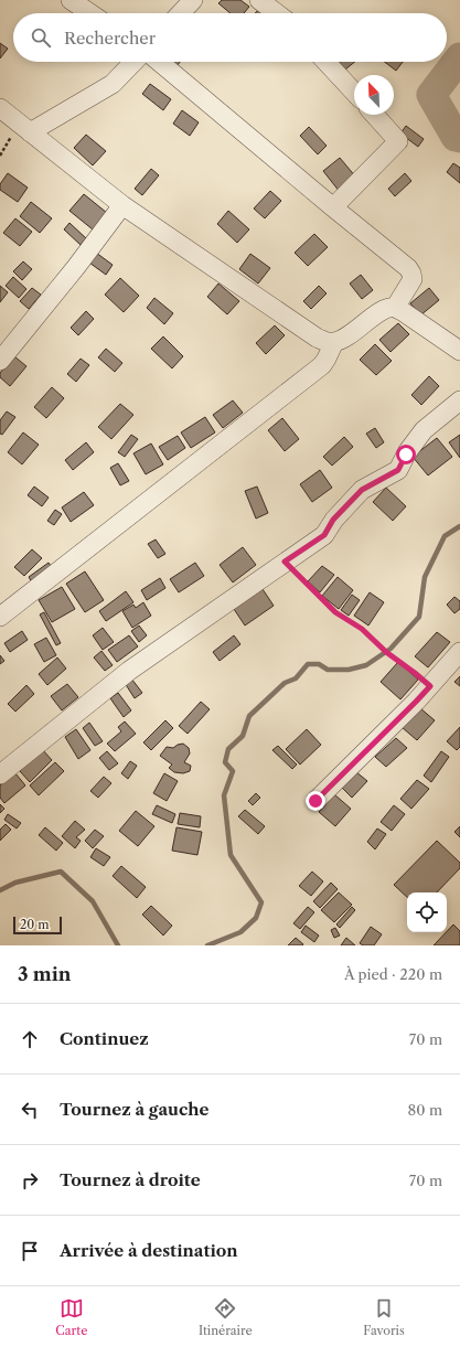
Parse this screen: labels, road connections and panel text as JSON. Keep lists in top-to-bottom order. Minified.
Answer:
{"scale_bar":"20 m","north":"top left","page":{"search":"Rechercher","scale":"20 m","heading":["3 min","À pied · 220 m"],"list":[["Continuez","70 m"],["Tournez à gauche","80 m"],["Tournez à droite","70 m"],"Arrivée à destination"],"nav":["Carte","Itinéraire","Favoris"]}}
